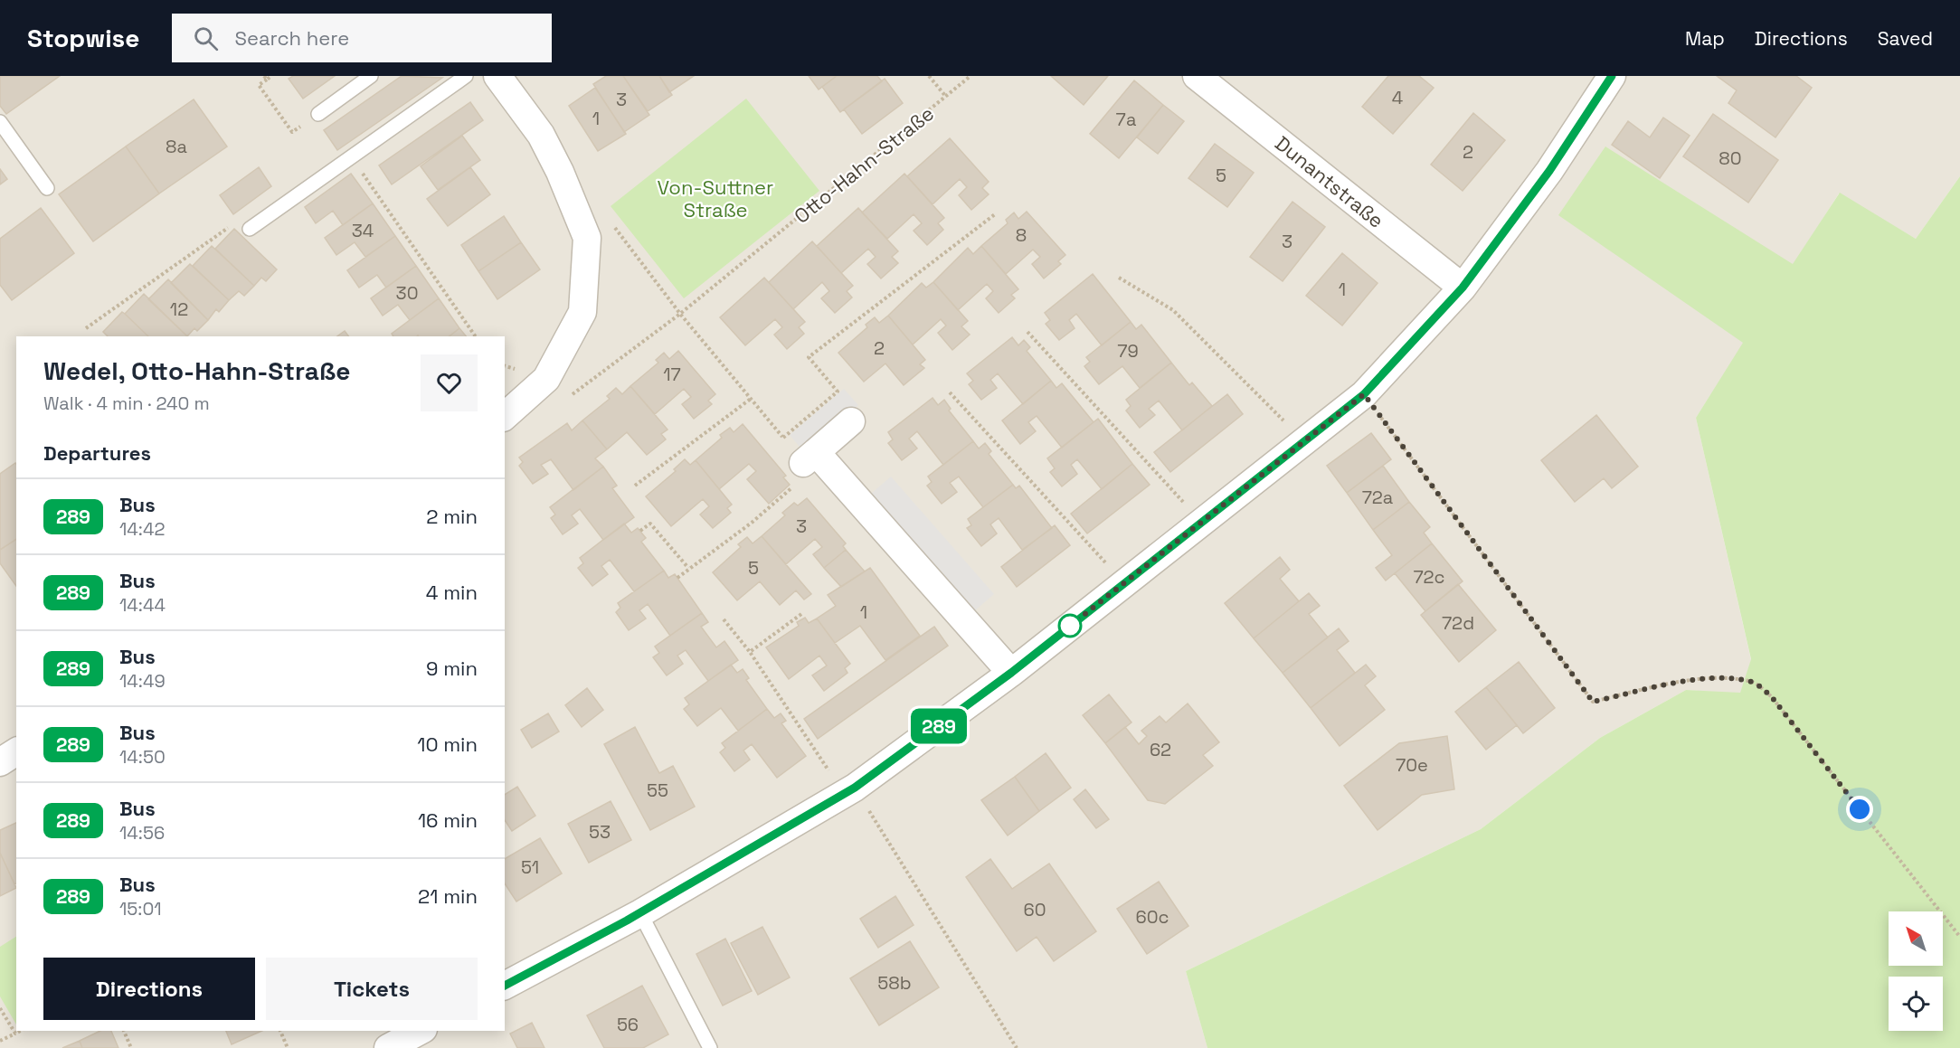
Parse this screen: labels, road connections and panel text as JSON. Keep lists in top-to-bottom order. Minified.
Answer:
{"streets":{"street":["Dunantstraße"],"path":["Otto-Hahn-Straße"]},"parks":["Von-Suttner Straße"],"lines":["bus line 289"],"house_numbers":["4","3","1","7a","8a","2","80","5","34","8","3","1","30","12","2","79","17","72a","3","5","72c","1","72d","62","70e","55","53","51","60","60c","58b","56"],"north":"top left","page":{"header":"Stopwise","search":"Search here","nav":["Map","Directions","Saved"],"on_map":"289","heading":[["Wedel, Otto-Hahn-Straße","Walk · 4 min · 240 m"],"Departures"],"list":[{"mark":"289","name":"Bus","note":"14:42","value":"2 min"},{"mark":"289","name":"Bus","note":"14:44","value":"4 min"},{"mark":"289","name":"Bus","note":"14:49","value":"9 min"},{"mark":"289","name":"Bus","note":"14:50","value":"10 min"},{"mark":"289","name":"Bus","note":"14:56","value":"16 min"},{"mark":"289","name":"Bus","note":"15:01","value":"21 min"}],"buttons":["Directions","Tickets"]}}
